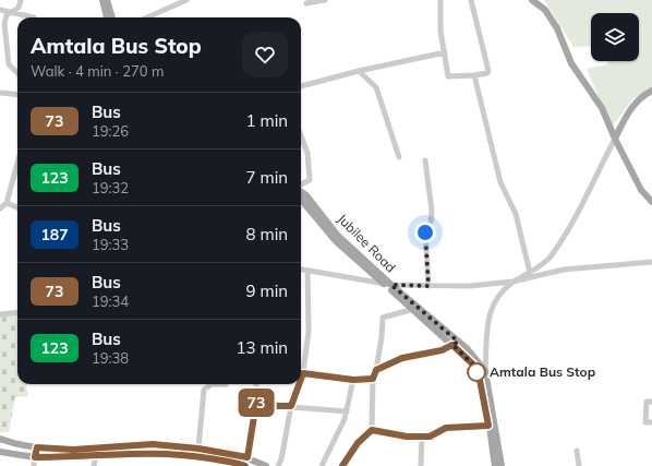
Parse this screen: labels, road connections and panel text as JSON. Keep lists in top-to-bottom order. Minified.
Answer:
{"streets":{"main road":["Jubilee Road"]},"places":["Amtala Bus Stop"],"lines":["bus line 73"],"page":{"on_map":"73","heading":["Amtala Bus Stop","Walk · 4 min · 270 m"],"list":[{"mark":"73","name":"Bus","note":"19:26","value":"1 min"},{"mark":"123","name":"Bus","note":"19:32","value":"7 min"},{"mark":"187","name":"Bus","note":"19:33","value":"8 min"},{"mark":"73","name":"Bus","note":"19:34","value":"9 min"},{"mark":"123","name":"Bus","note":"19:38","value":"13 min"}]}}
